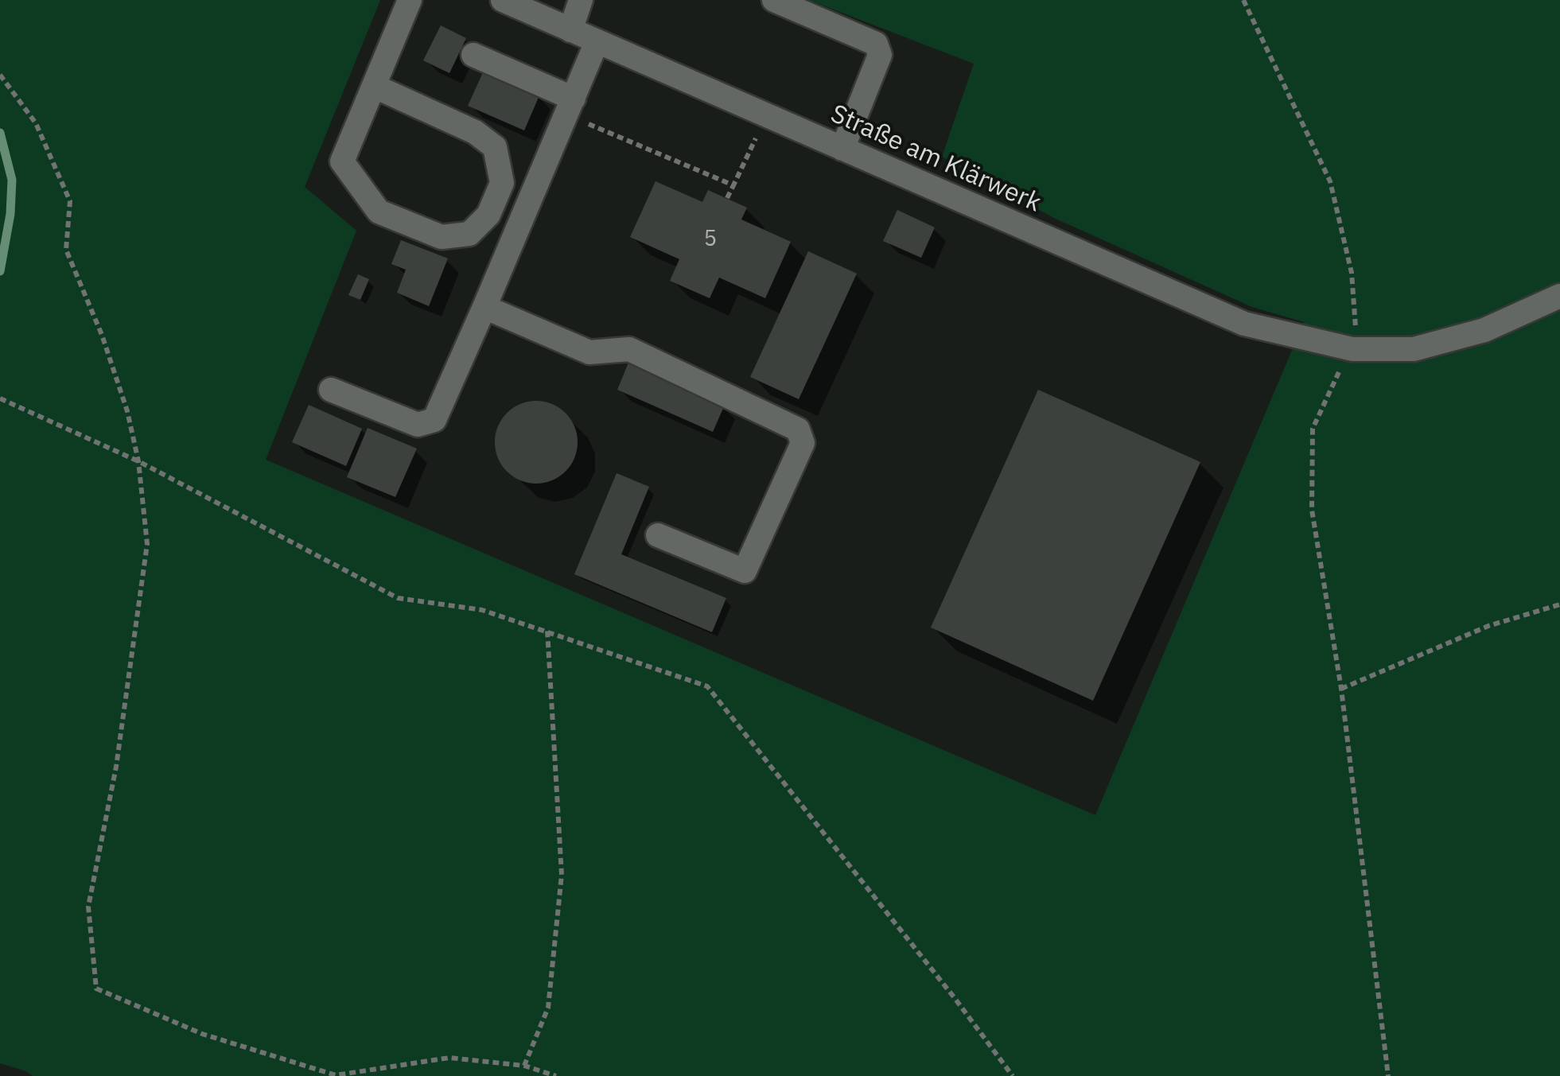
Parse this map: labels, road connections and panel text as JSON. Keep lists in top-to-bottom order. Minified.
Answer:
{"streets":{"street":["Straße am Klärwerk"]},"house_numbers":["5"]}
